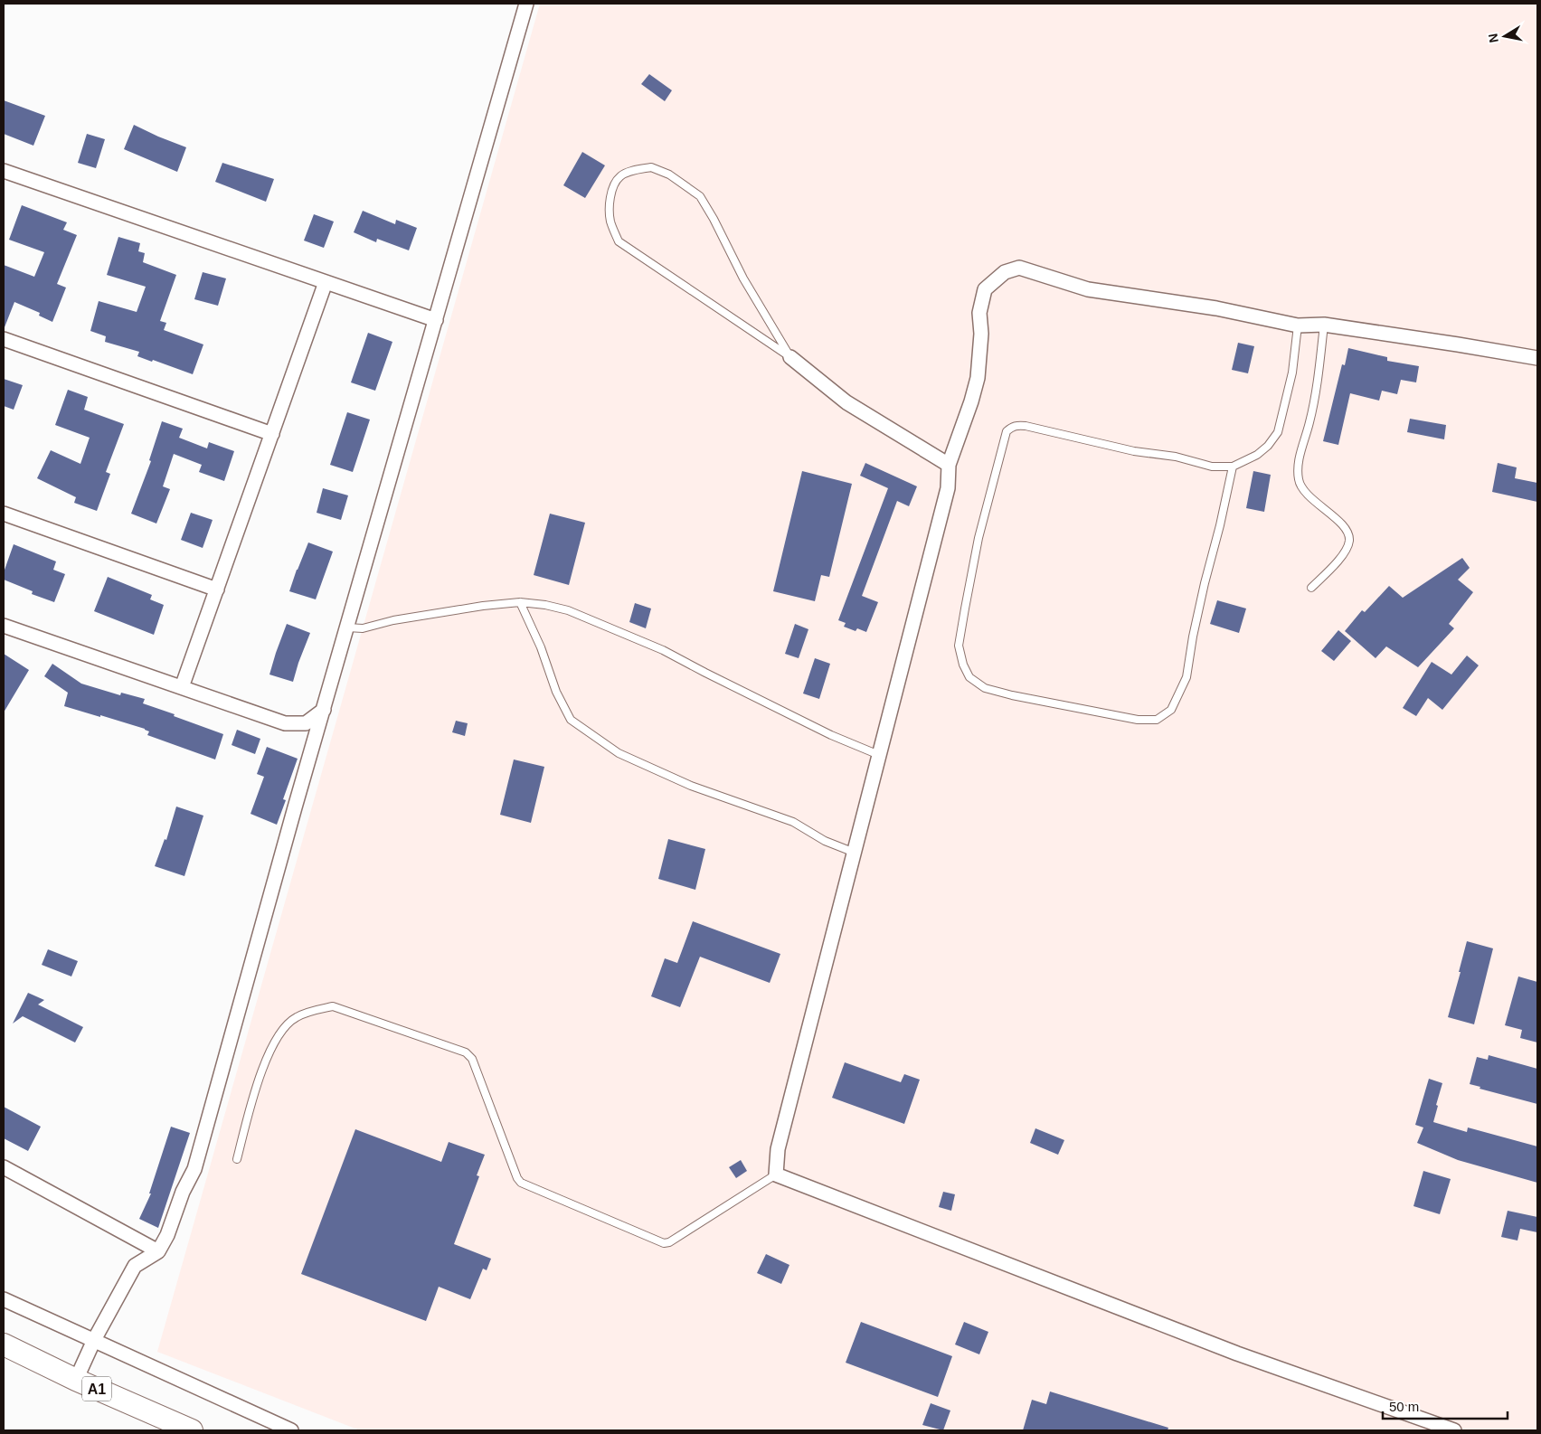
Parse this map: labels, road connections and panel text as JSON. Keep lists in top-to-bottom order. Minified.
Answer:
{"streets":{"highway":["A1"]},"scale_bar":"50 m","north":"left"}
